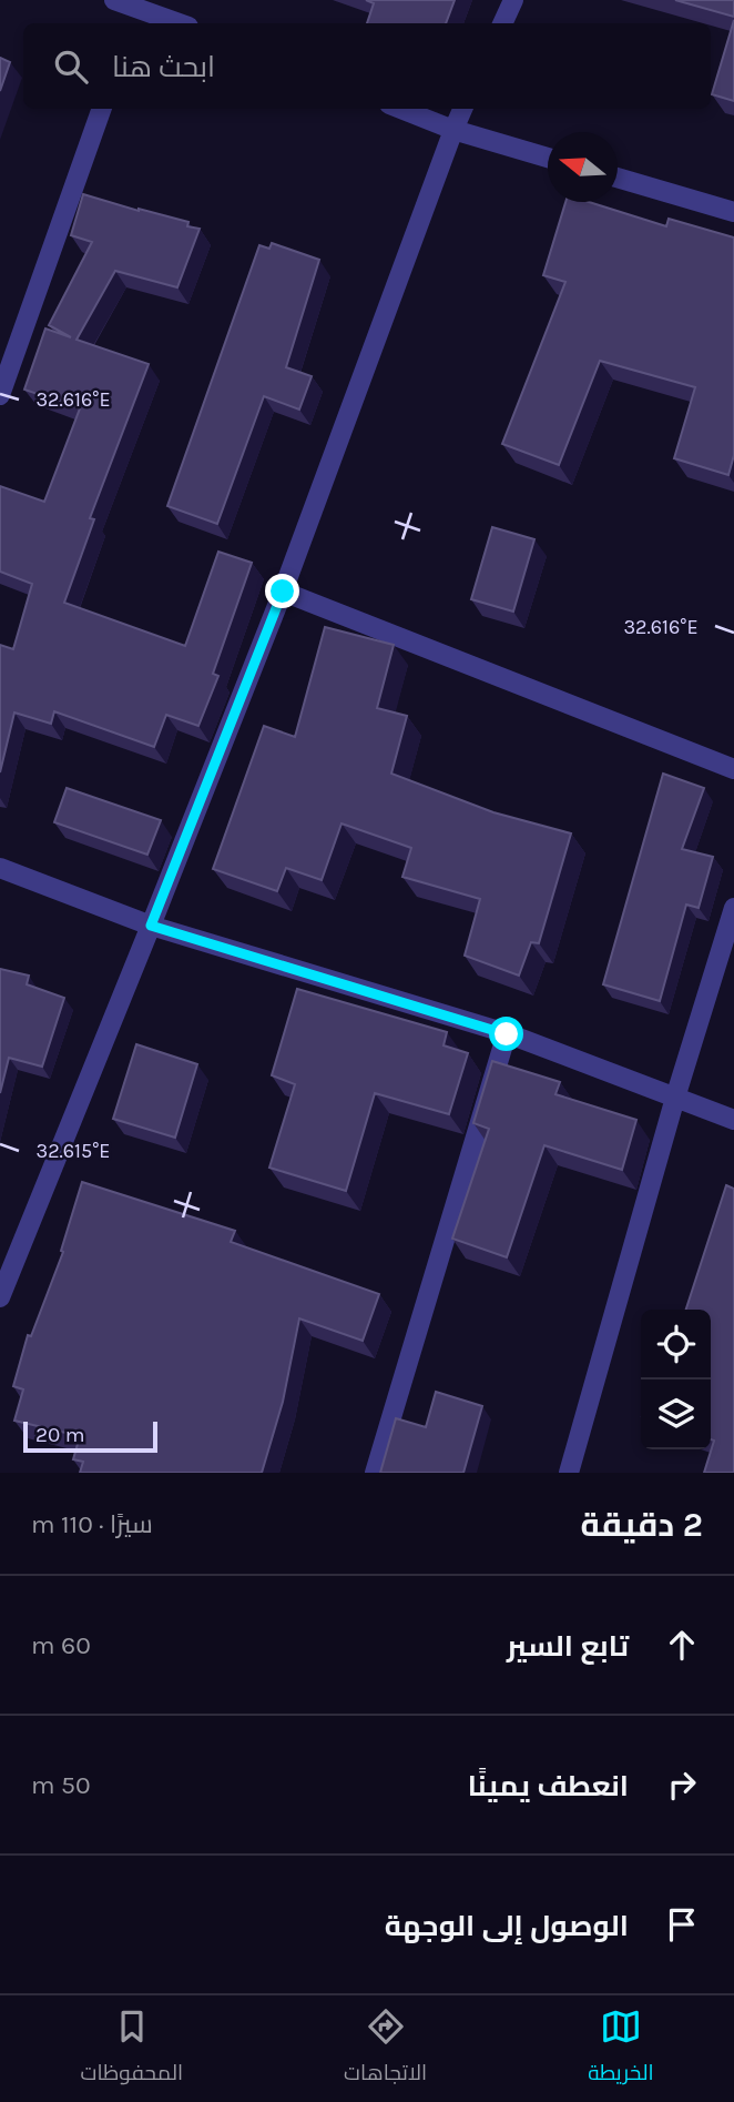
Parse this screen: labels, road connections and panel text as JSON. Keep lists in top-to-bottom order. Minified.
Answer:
{"scale_bar":"20 m","north":"left","page":{"search":"ابحث هنا","scale":"20 m","heading":["2 دقيقة","سيرًا · 110 m"],"list":[["تابع السير","60 m"],["انعطف يمينًا","50 m"],"الوصول إلى الوجهة"],"nav":["الخريطة","الاتجاهات","المحفوظات"]},"coordinates":["32.616°E","32.615°E"]}
